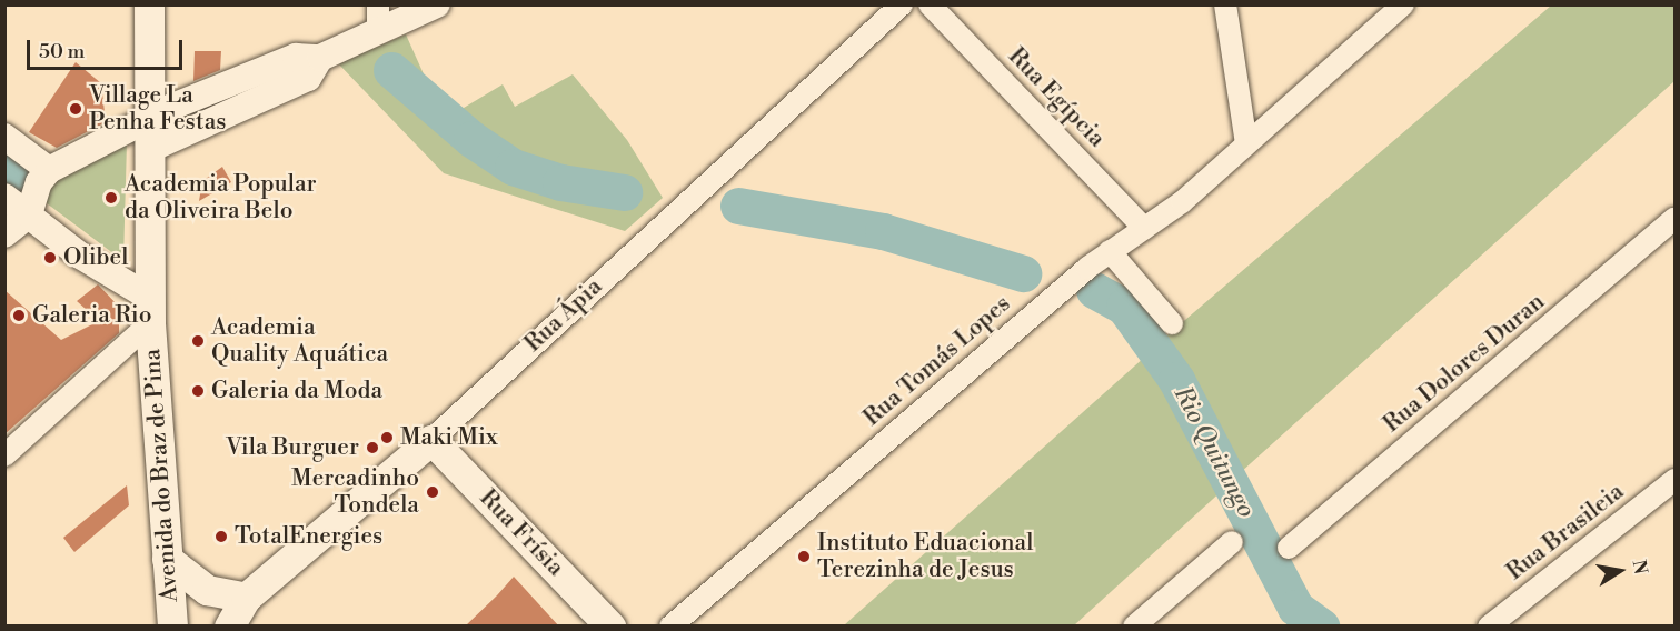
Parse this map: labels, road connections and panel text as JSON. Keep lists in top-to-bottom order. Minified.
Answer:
{"streets":{"main road":["Rua Ápia","Avenida do Braz de Pina","Rua Frísia"],"street":["Rua Egípcia","Rua Tomás Lopes","Rua Dolores Duran","Rua Brasileia"]},"crossings":[["Rua Egípcia","Rua Tomás Lopes"],["Rua Ápia","Rua Frísia"]],"water":["Rio Quitungo"],"places":["Village La Penha Festas","Academia Popular da Oliveira Belo","Olibel","Galeria Rio","Academia Quality Aquática","Galeria da Moda","Maki Mix","Vila Burguer","Mercadinho Tondela","TotalEnergies","Instituto Eduacional Terezinha de Jesus"],"scale_bar":"50 m","north":"right"}
